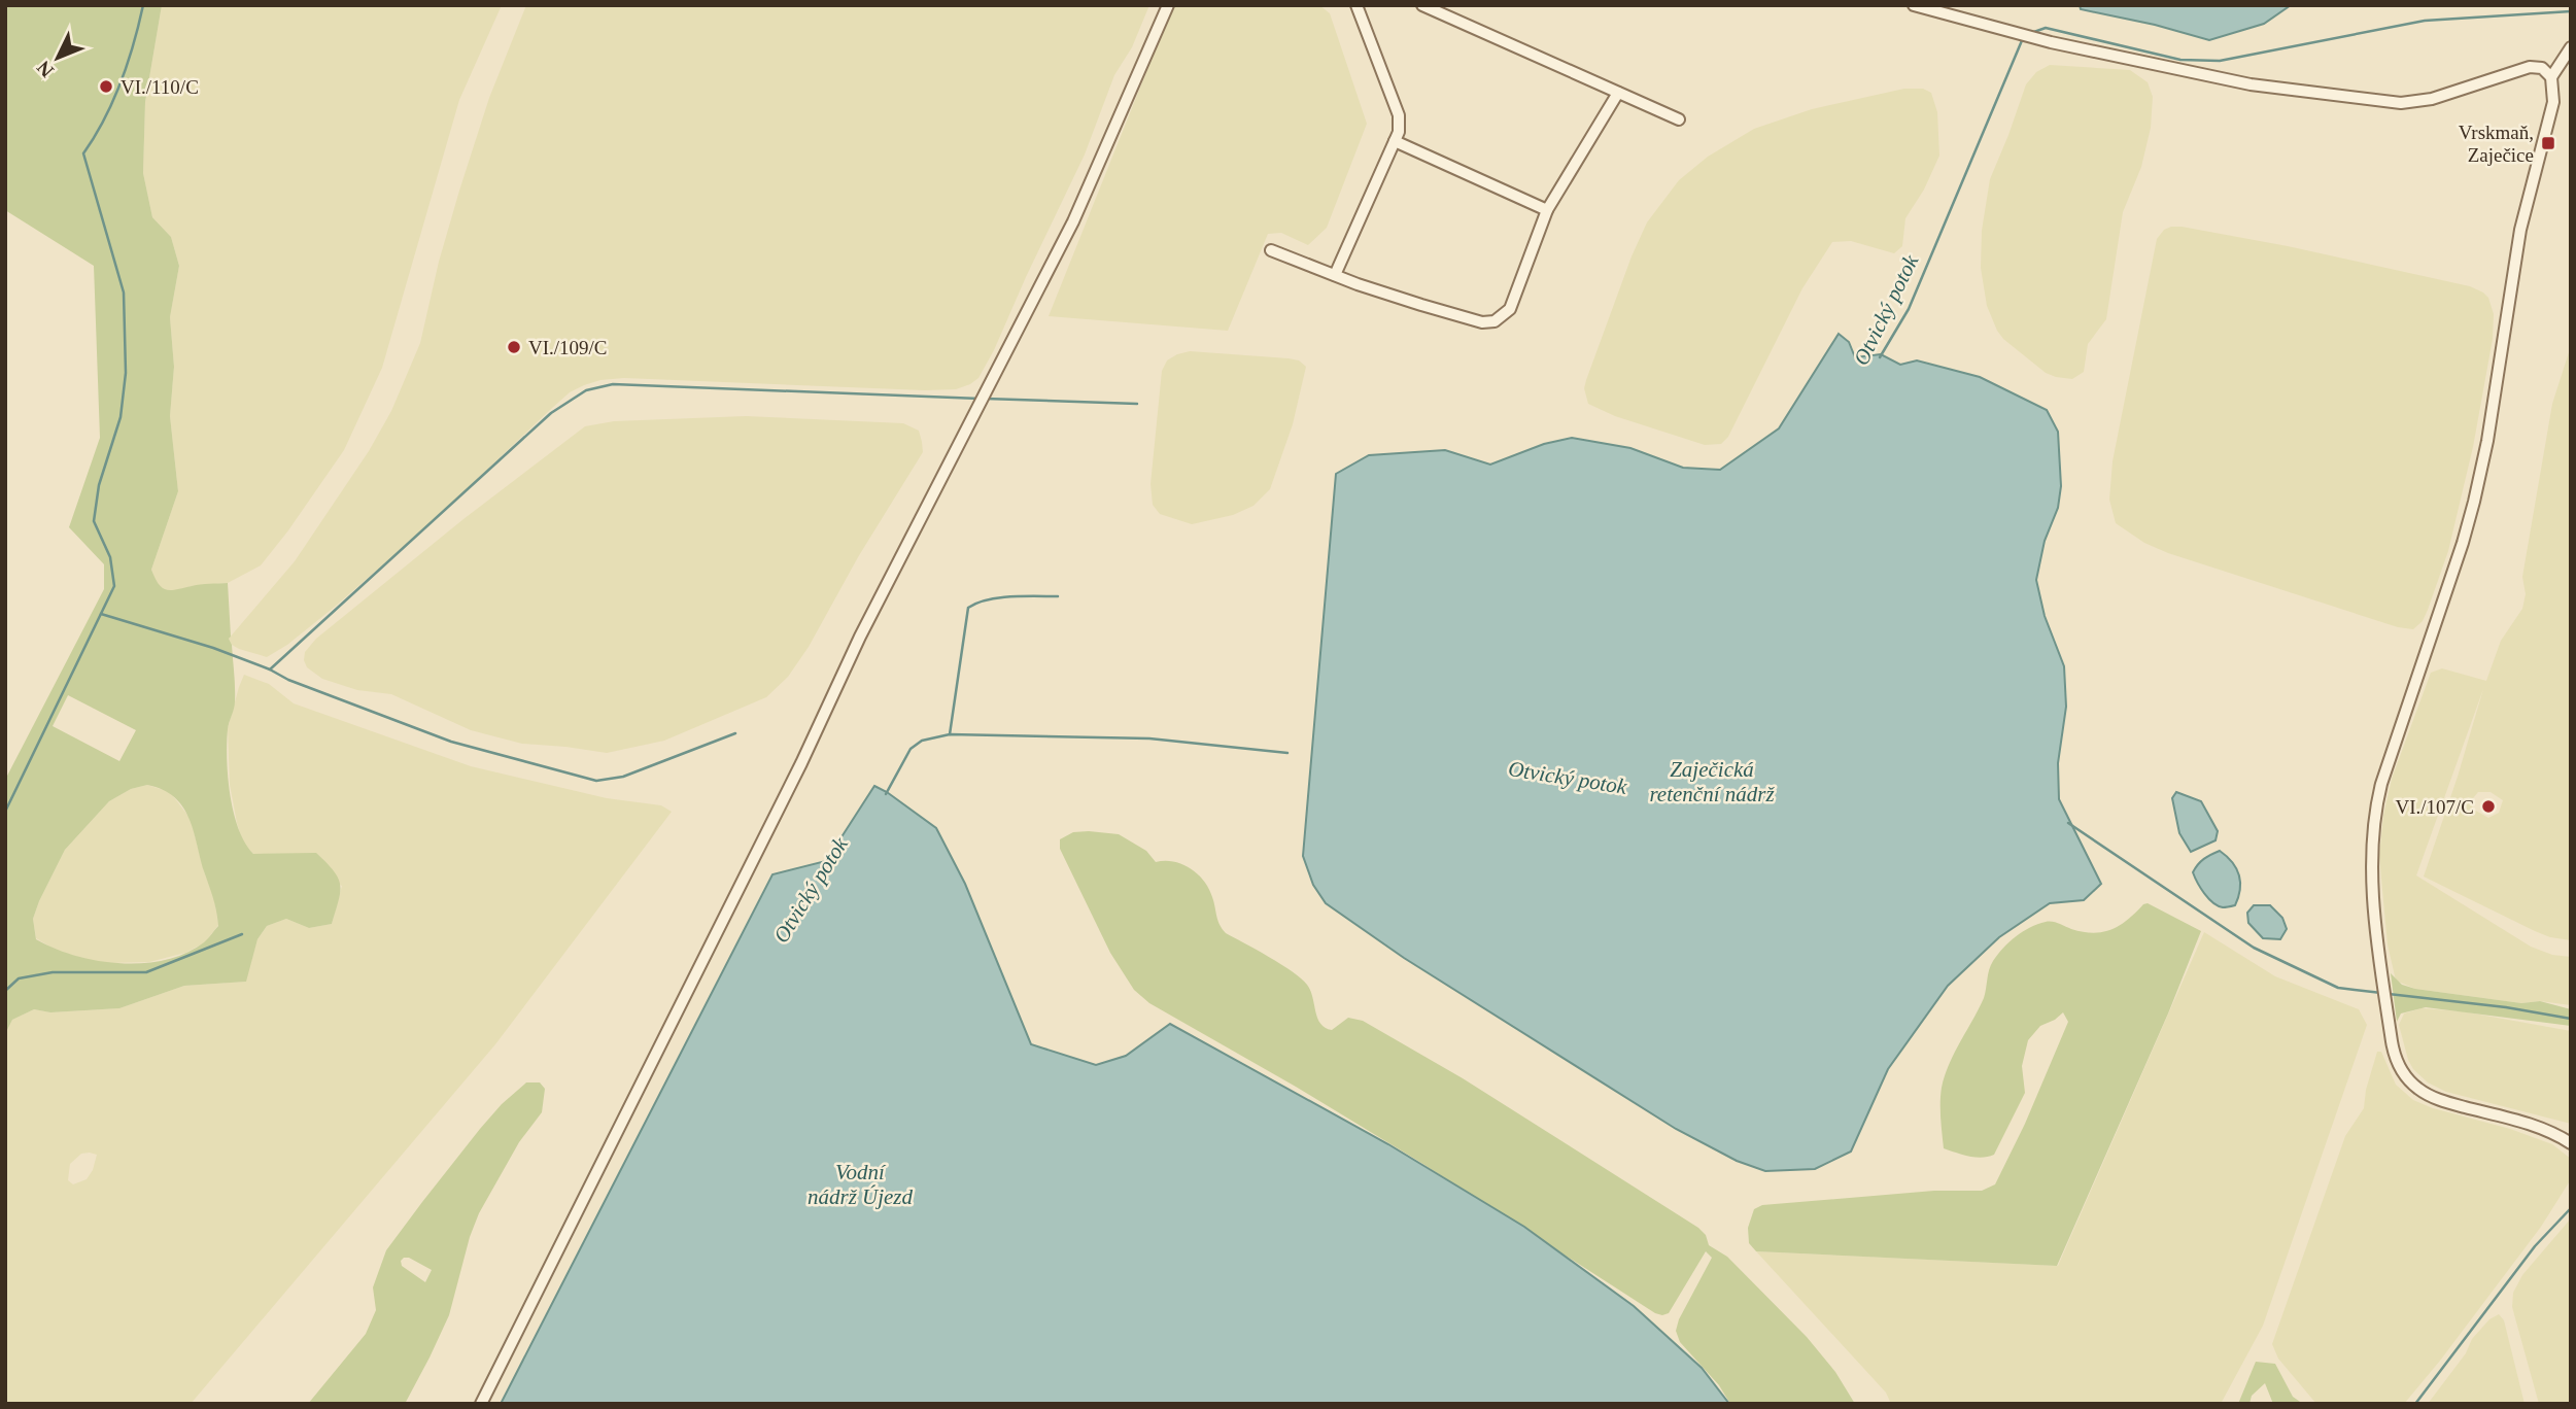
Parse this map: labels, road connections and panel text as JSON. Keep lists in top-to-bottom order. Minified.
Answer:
{"water":["Otvický potok","Zaječická retenční nádrž","Vodní nádrž Újezd"],"places":{"other":["VI./110/C","VI./109/C","VI./107/C"],"transit":["Vrskmaň, Zaječice"]},"north":"bottom left"}
